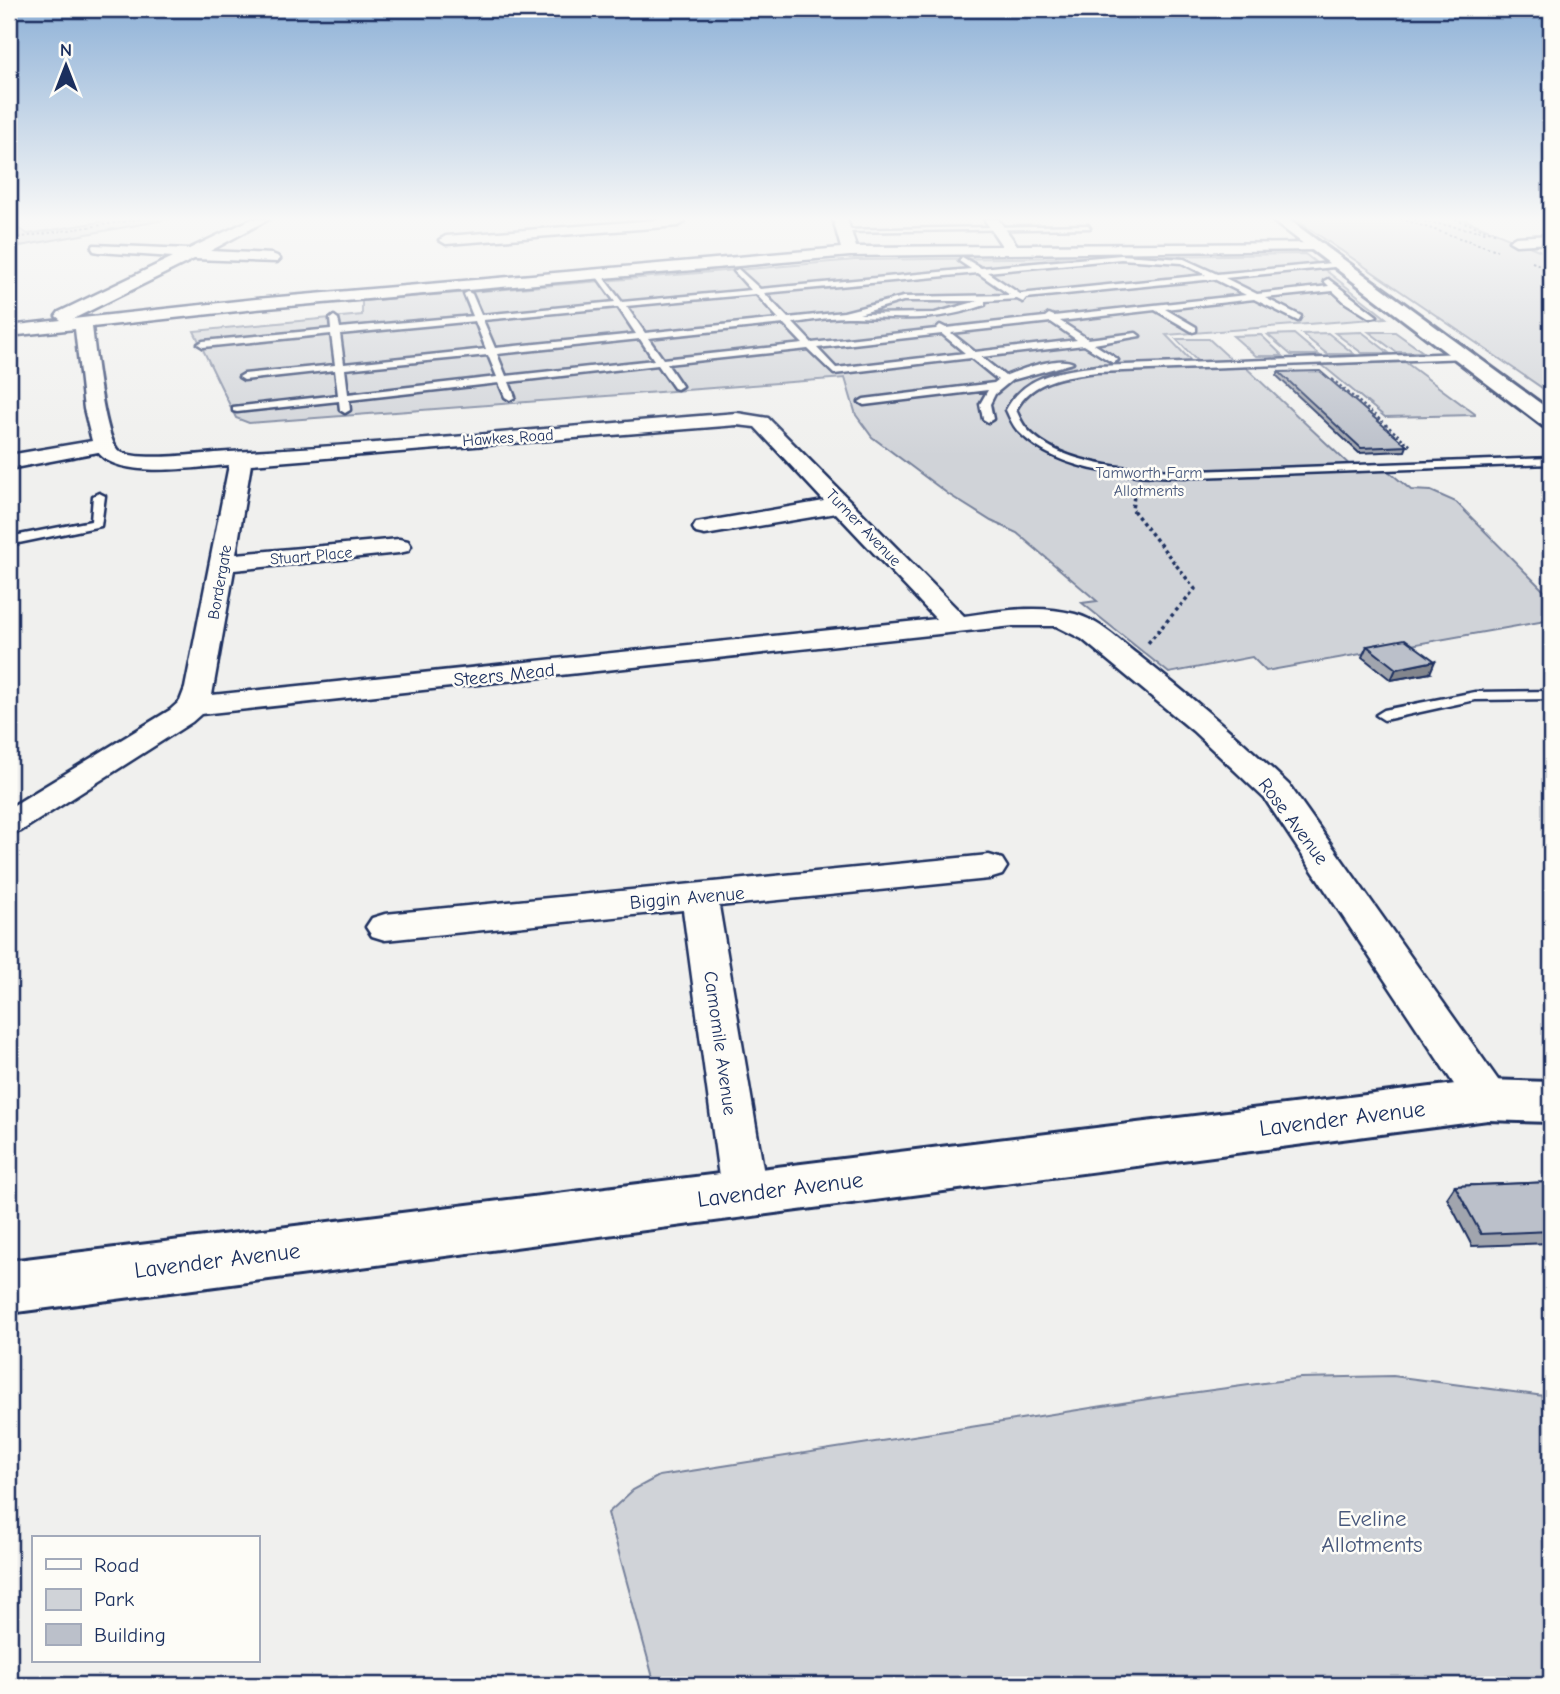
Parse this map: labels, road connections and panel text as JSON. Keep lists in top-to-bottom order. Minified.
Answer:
{"streets":{"main road":["Lavender Avenue"],"street":["Hawkes Road","Turner Avenue","Stuart Place","Bordergate","Steers Mead","Rose Avenue","Biggin Avenue","Camomile Avenue"]},"crossings":[["Hawkes Road","Turner Avenue"],["Hawkes Road","Bordergate"],["Turner Avenue","Steers Mead"],["Stuart Place","Bordergate"],["Bordergate","Steers Mead"],["Steers Mead","Rose Avenue"],["Rose Avenue","Lavender Avenue"],["Biggin Avenue","Camomile Avenue"],["Camomile Avenue","Lavender Avenue"]],"parks":["Tamworth Farm Allotments","Eveline Allotments"],"legend":["Road","Park","Building"],"north":"top"}
